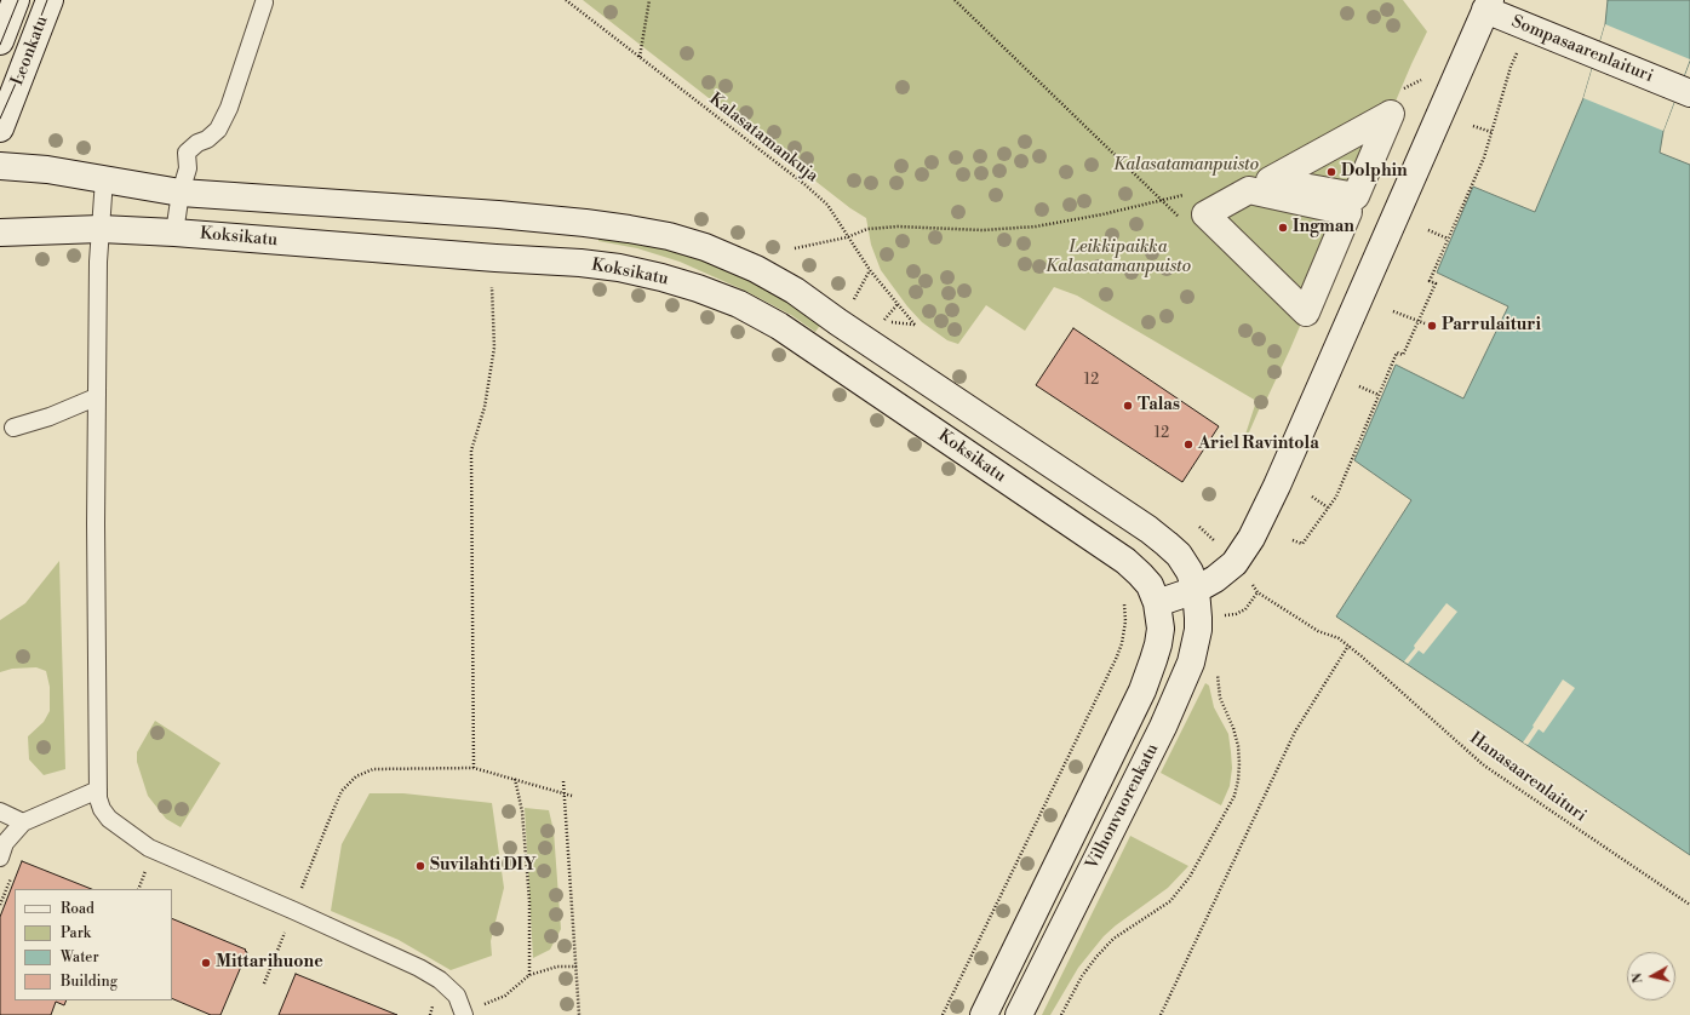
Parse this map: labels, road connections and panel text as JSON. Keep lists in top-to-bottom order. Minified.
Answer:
{"streets":{"main road":["Sompasaarenlaituri","Leonkatu","Koksikatu","Vilhonvuorenkatu"],"path":["Kalasatamankuja","Hanasaarenlaituri"]},"crossings":[["Koksikatu","Vilhonvuorenkatu"]],"parks":["Kalasatamanpuisto","Leikkipaikka Kalasatamanpuisto"],"places":["Dolphin","Ingman","Parrulaituri","Talas","Ariel Ravintola","Suvilahti DIY","Mittarihuone"],"house_numbers":["12","12"],"legend":["Road","Park","Water","Building"],"north":"left"}
